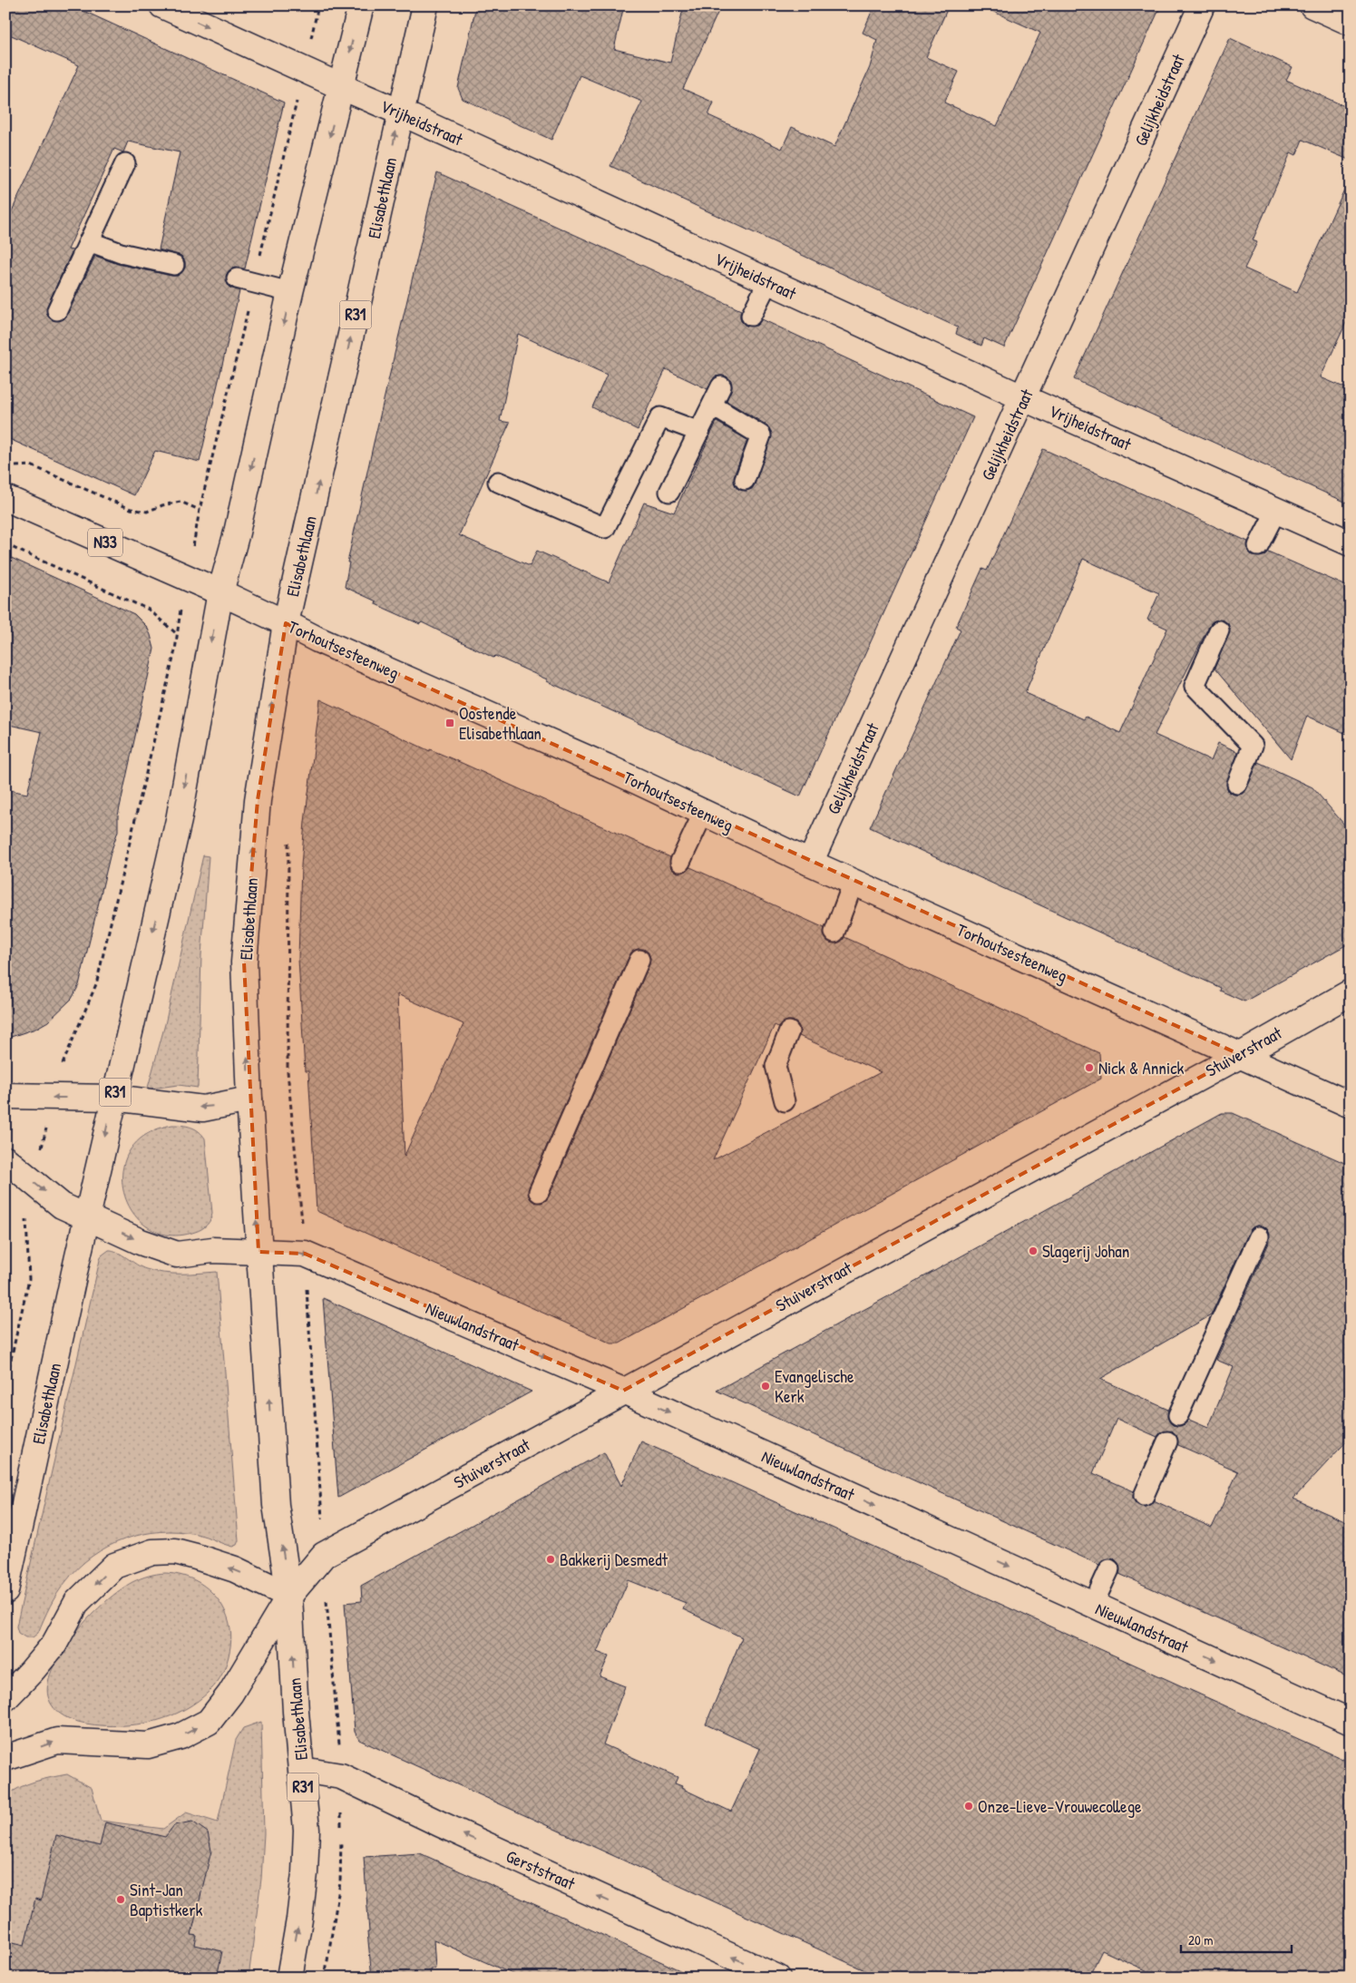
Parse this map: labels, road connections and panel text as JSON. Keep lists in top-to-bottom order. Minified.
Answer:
{"streets":{"street":["Gelijkheidstraat","Vrijheidstraat","Elisabethlaan","R31","N33","Torhoutsesteenweg","Stuiverstraat","Nieuwlandstraat","Gerststraat"]},"crossings":[["Gelijkheidstraat","Vrijheidstraat"],["Gelijkheidstraat","Torhoutsesteenweg"],["Vrijheidstraat","Elisabethlaan"],["Elisabethlaan","Torhoutsesteenweg"],["Elisabethlaan","Stuiverstraat"],["Elisabethlaan","Nieuwlandstraat"],["Elisabethlaan","Gerststraat"],["Torhoutsesteenweg","Stuiverstraat"],["Stuiverstraat","Nieuwlandstraat"]],"one_way":["Nieuwlandstraat","Gerststraat"],"places":{"transit":["Oostende Elisabethlaan"],"other":["Nick & Annick","Slagerij Johan","Evangelische Kerk","Bakkerij Desmedt","Onze-Lieve-Vrouwecollege","Sint-Jan Baptistkerk"]},"scale_bar":"20 m"}
